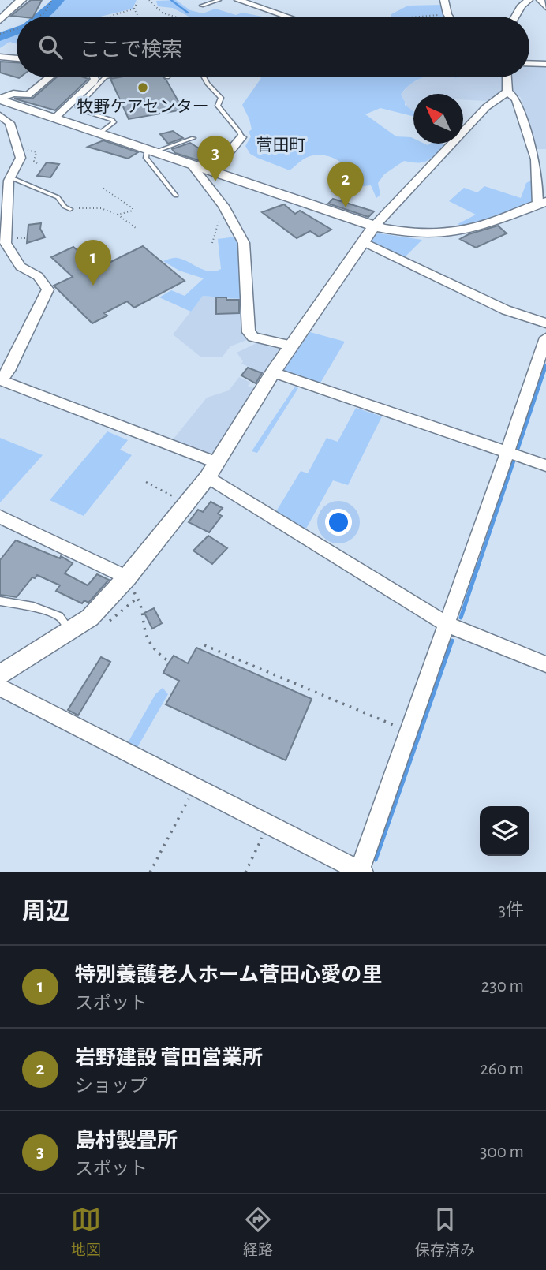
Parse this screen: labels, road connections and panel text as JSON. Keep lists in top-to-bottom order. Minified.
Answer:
{"districts":["菅田町"],"places":["牧野ケアセンター"],"north":"top left","page":{"search":"ここで検索","pins":["3","2","1"],"heading":["周辺","3件"],"list":[{"mark":"1","name":"特別養護老人ホーム菅田心愛の里","note":"スポット","value":"230 m"},{"mark":"2","name":"岩野建設 菅田営業所","note":"ショップ","value":"260 m"},{"mark":"3","name":"島村製畳所","note":"スポット","value":"300 m"}],"nav":["地図","経路","保存済み"]}}
